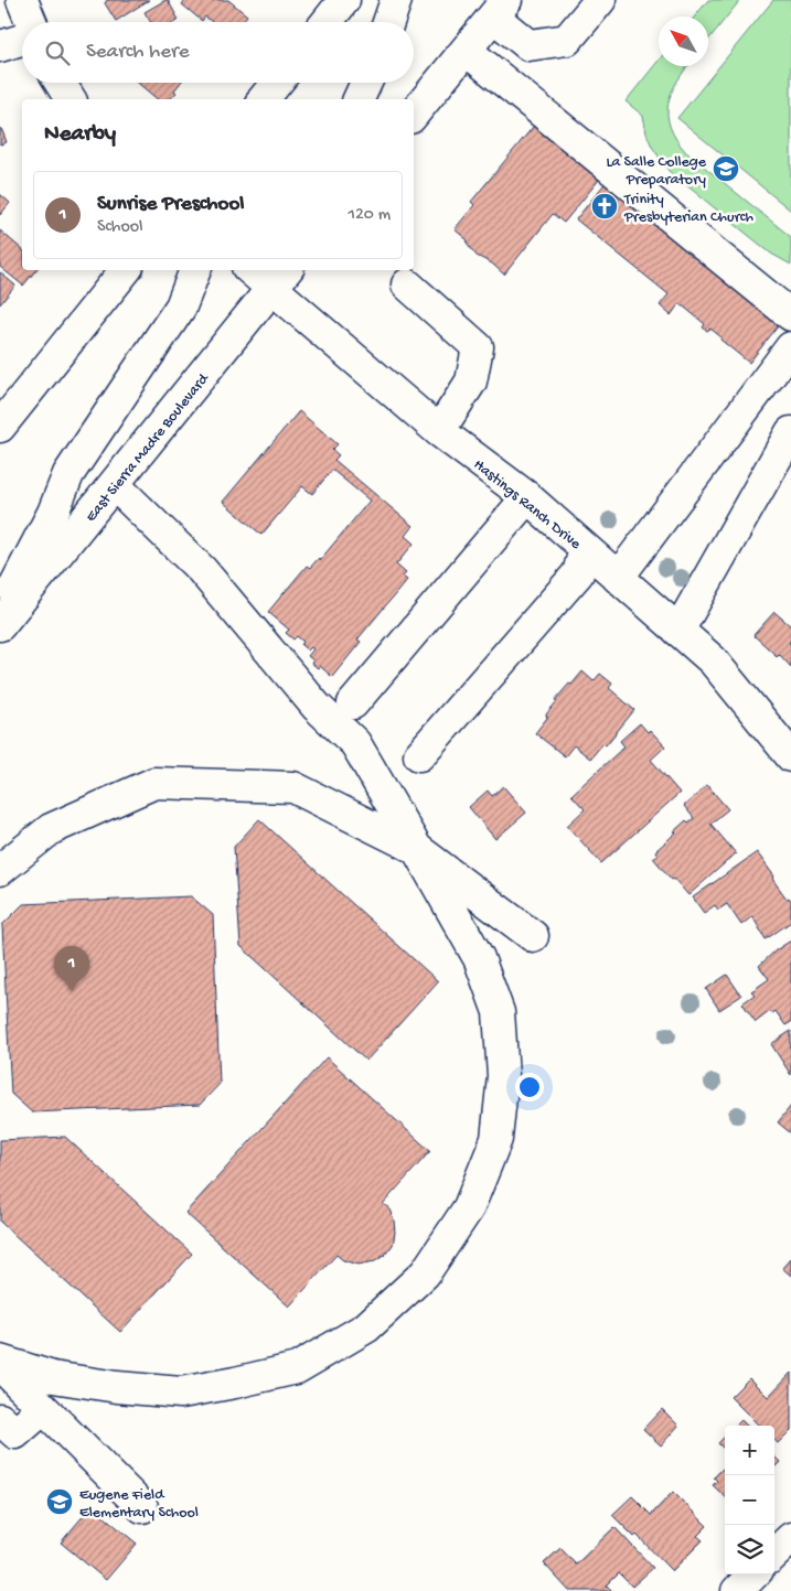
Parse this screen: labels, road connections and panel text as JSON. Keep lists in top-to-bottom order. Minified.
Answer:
{"streets":{"main road":["East Sierra Madre Boulevard","Hastings Ranch Drive"]},"crossings":[["East Sierra Madre Boulevard","Hastings Ranch Drive"]],"places":{"school or university":["La Salle College Preparatory","Eugene Field Elementary School"],"church":["Trinity Presbyterian Church"]},"north":"top left","page":{"search":"Search here","heading":"Nearby","list":[{"mark":"1","name":"Sunrise Preschool","note":"School","value":"120 m"}],"pins":"1","map_buttons":["+","−"]}}
